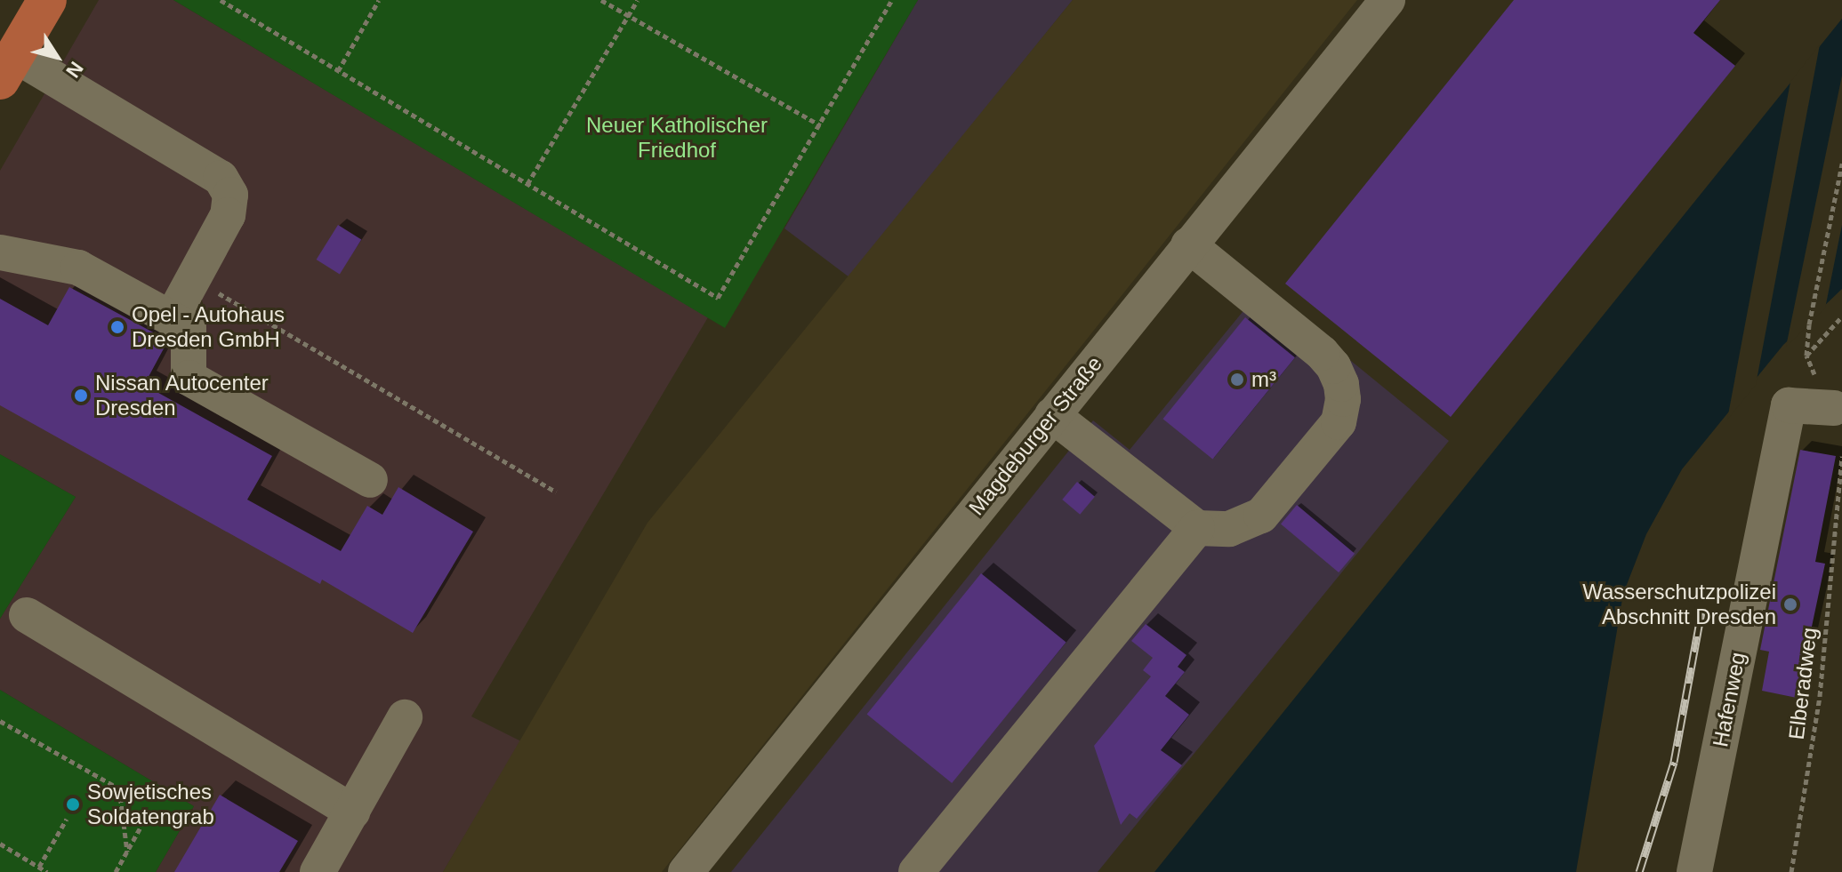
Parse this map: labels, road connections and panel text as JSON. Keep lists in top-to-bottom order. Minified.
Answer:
{"streets":{"street":["Magdeburger Straße","Hafenweg"],"path":["Elberadweg"]},"parks":["Neuer Katholischer Friedhof"],"places":["Opel - Autohaus Dresden GmbH","m³","Nissan Autocenter Dresden","Wasserschutzpolizei Abschnitt Dresden","Sowjetisches Soldatengrab"],"north":"bottom right"}
